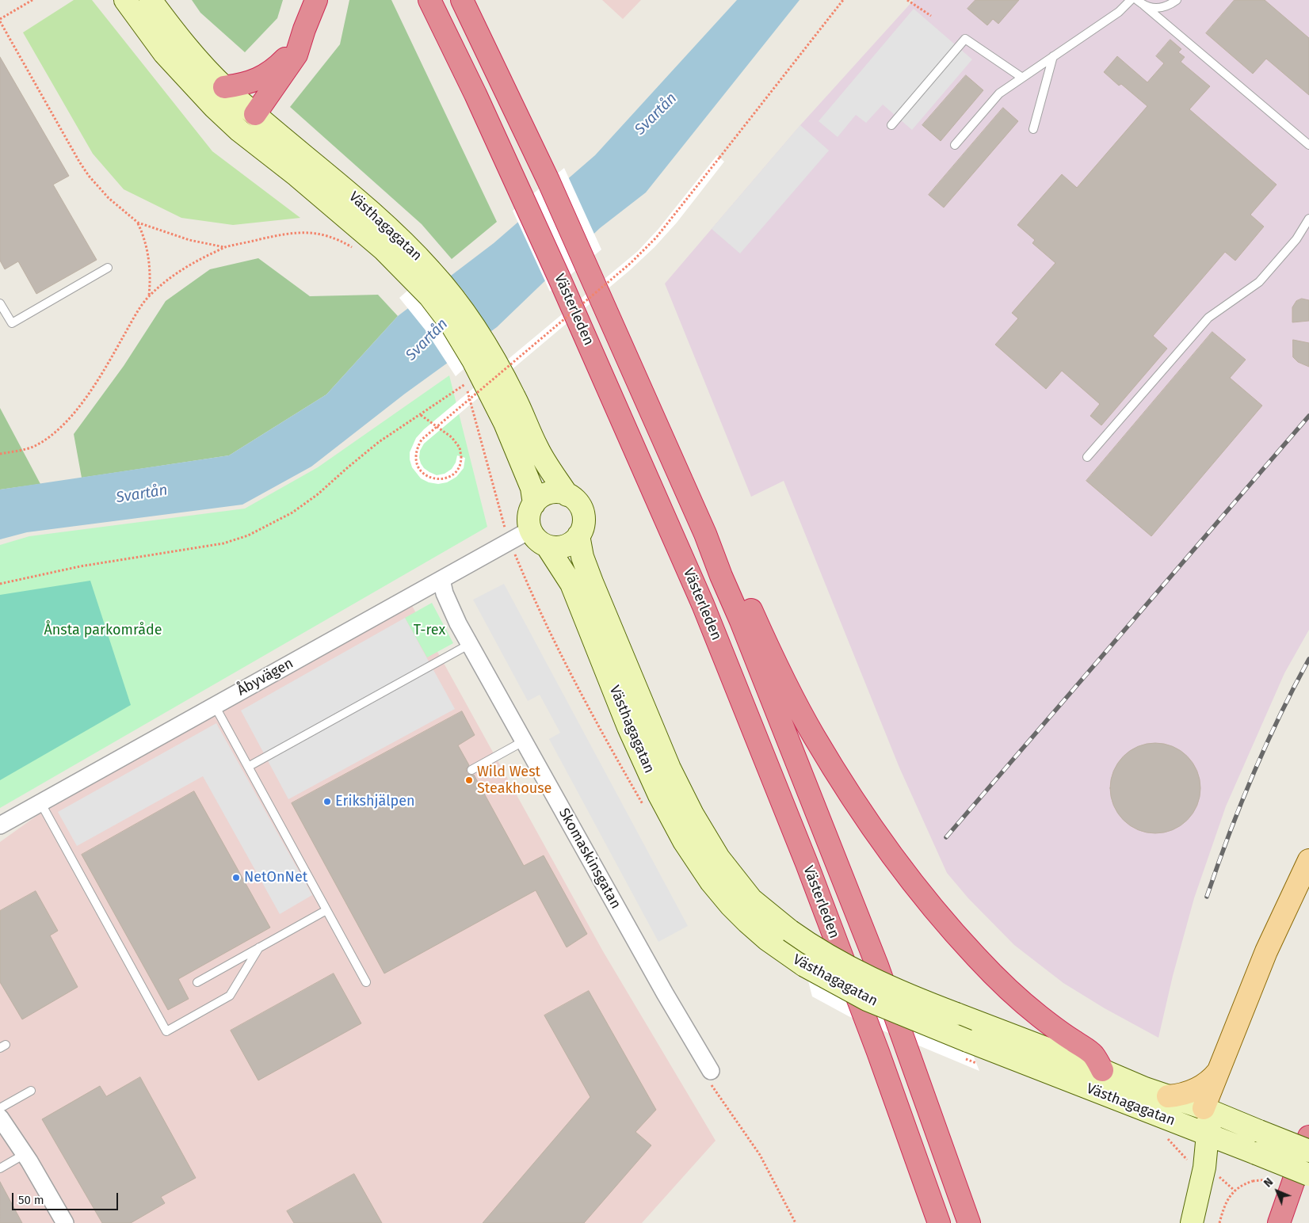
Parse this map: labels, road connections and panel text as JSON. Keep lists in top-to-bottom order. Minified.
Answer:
{"streets":{"highway":["Västerleden"],"main road":["Västhagagatan"],"street":["Åbyvägen","Skomaskinsgatan"]},"crossings":[["Västhagagatan","Åbyvägen"],["Åbyvägen","Skomaskinsgatan"]],"water":["Svartån"],"parks":["Ånsta parkområde","T-rex"],"places":["Wild West Steakhouse","Erikshjälpen","NetOnNet"],"scale_bar":"50 m","north":"top left"}
